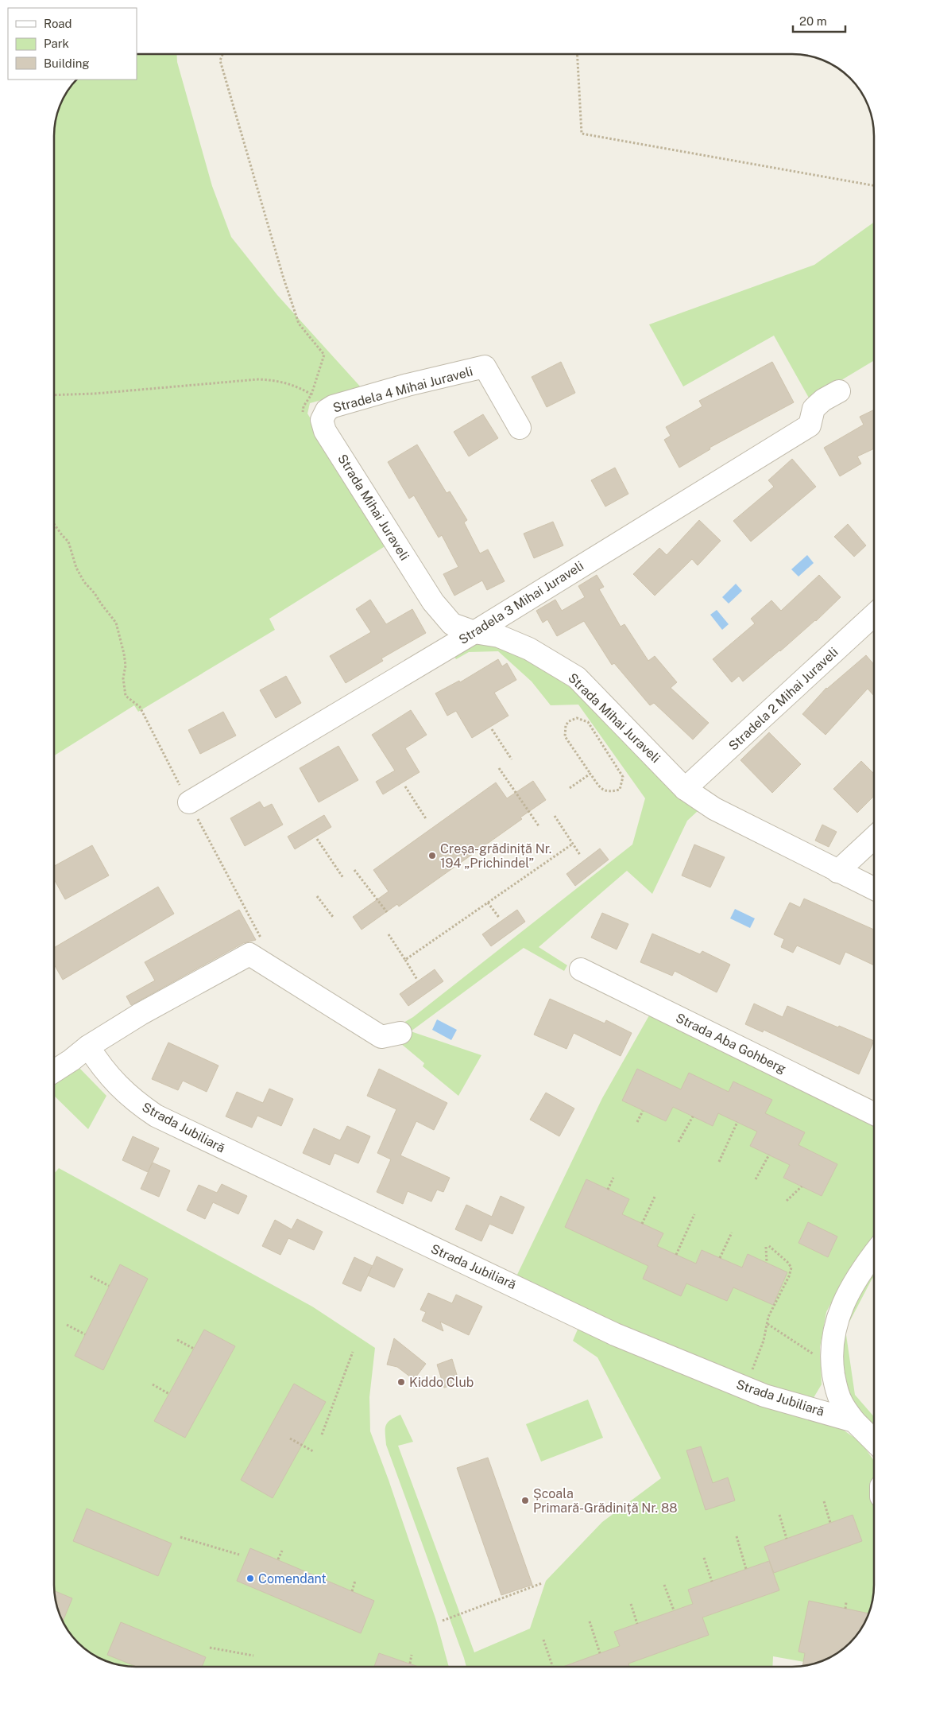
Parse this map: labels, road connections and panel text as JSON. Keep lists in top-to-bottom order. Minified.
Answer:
{"streets":{"street":["Stradela 4 Mihai Juraveli","Strada Mihai Juraveli","Stradela 3 Mihai Juraveli","Stradela 2 Mihai Juraveli","Strada Aba Gohberg","Strada Jubiliară"]},"crossings":[["Stradela 4 Mihai Juraveli","Strada Mihai Juraveli"],["Strada Mihai Juraveli","Stradela 3 Mihai Juraveli"],["Strada Mihai Juraveli","Stradela 2 Mihai Juraveli"]],"places":["Creșa-grădiniță Nr. 194 „Prichindel”","Kiddo Club","Școala Primară-Grădiniță Nr. 88","Comendant"],"legend":["Road","Park","Building"],"scale_bar":"20 m"}
